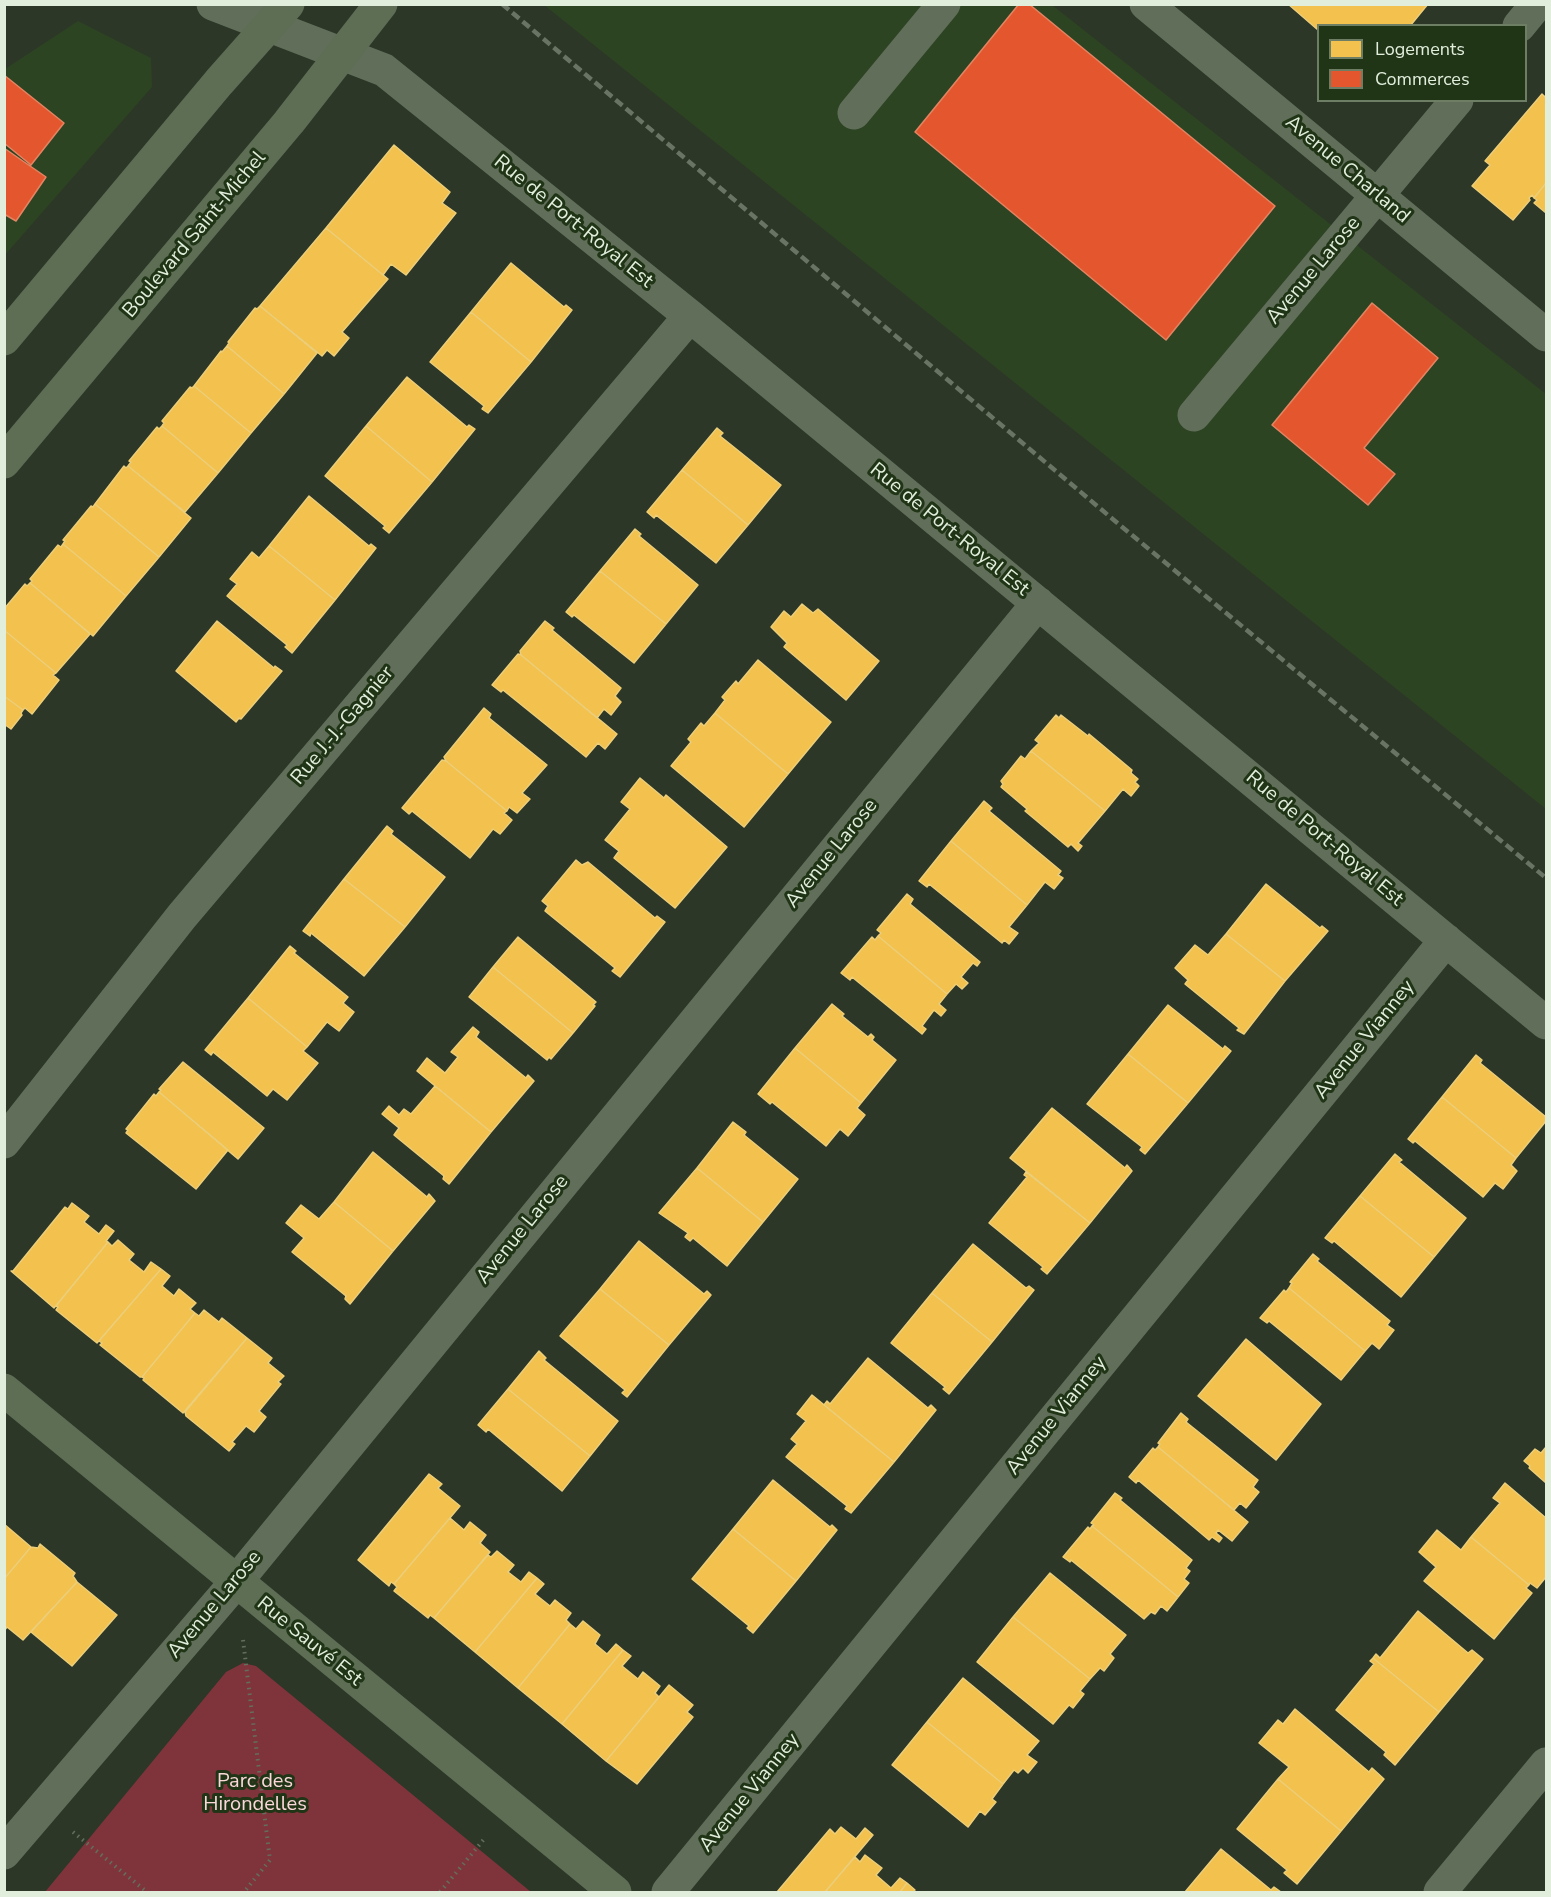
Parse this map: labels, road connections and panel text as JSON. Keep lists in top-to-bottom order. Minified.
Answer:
{"streets":{"main road":["Boulevard Saint-Michel","Rue Sauvé Est"],"street":["Avenue Charland","Rue de Port-Royal Est","Avenue Larose","Rue J.-J.-Gagnier","Avenue Vianney"]},"crossings":[["Avenue Charland","Avenue Larose"],["Rue de Port-Royal Est","Boulevard Saint-Michel"],["Rue de Port-Royal Est","Avenue Larose"],["Rue de Port-Royal Est","Rue J.-J.-Gagnier"],["Rue de Port-Royal Est","Avenue Vianney"],["Avenue Larose","Rue Sauvé Est"]],"parks":["Parc des Hirondelles"],"legend":["Logements","Commerces"]}
